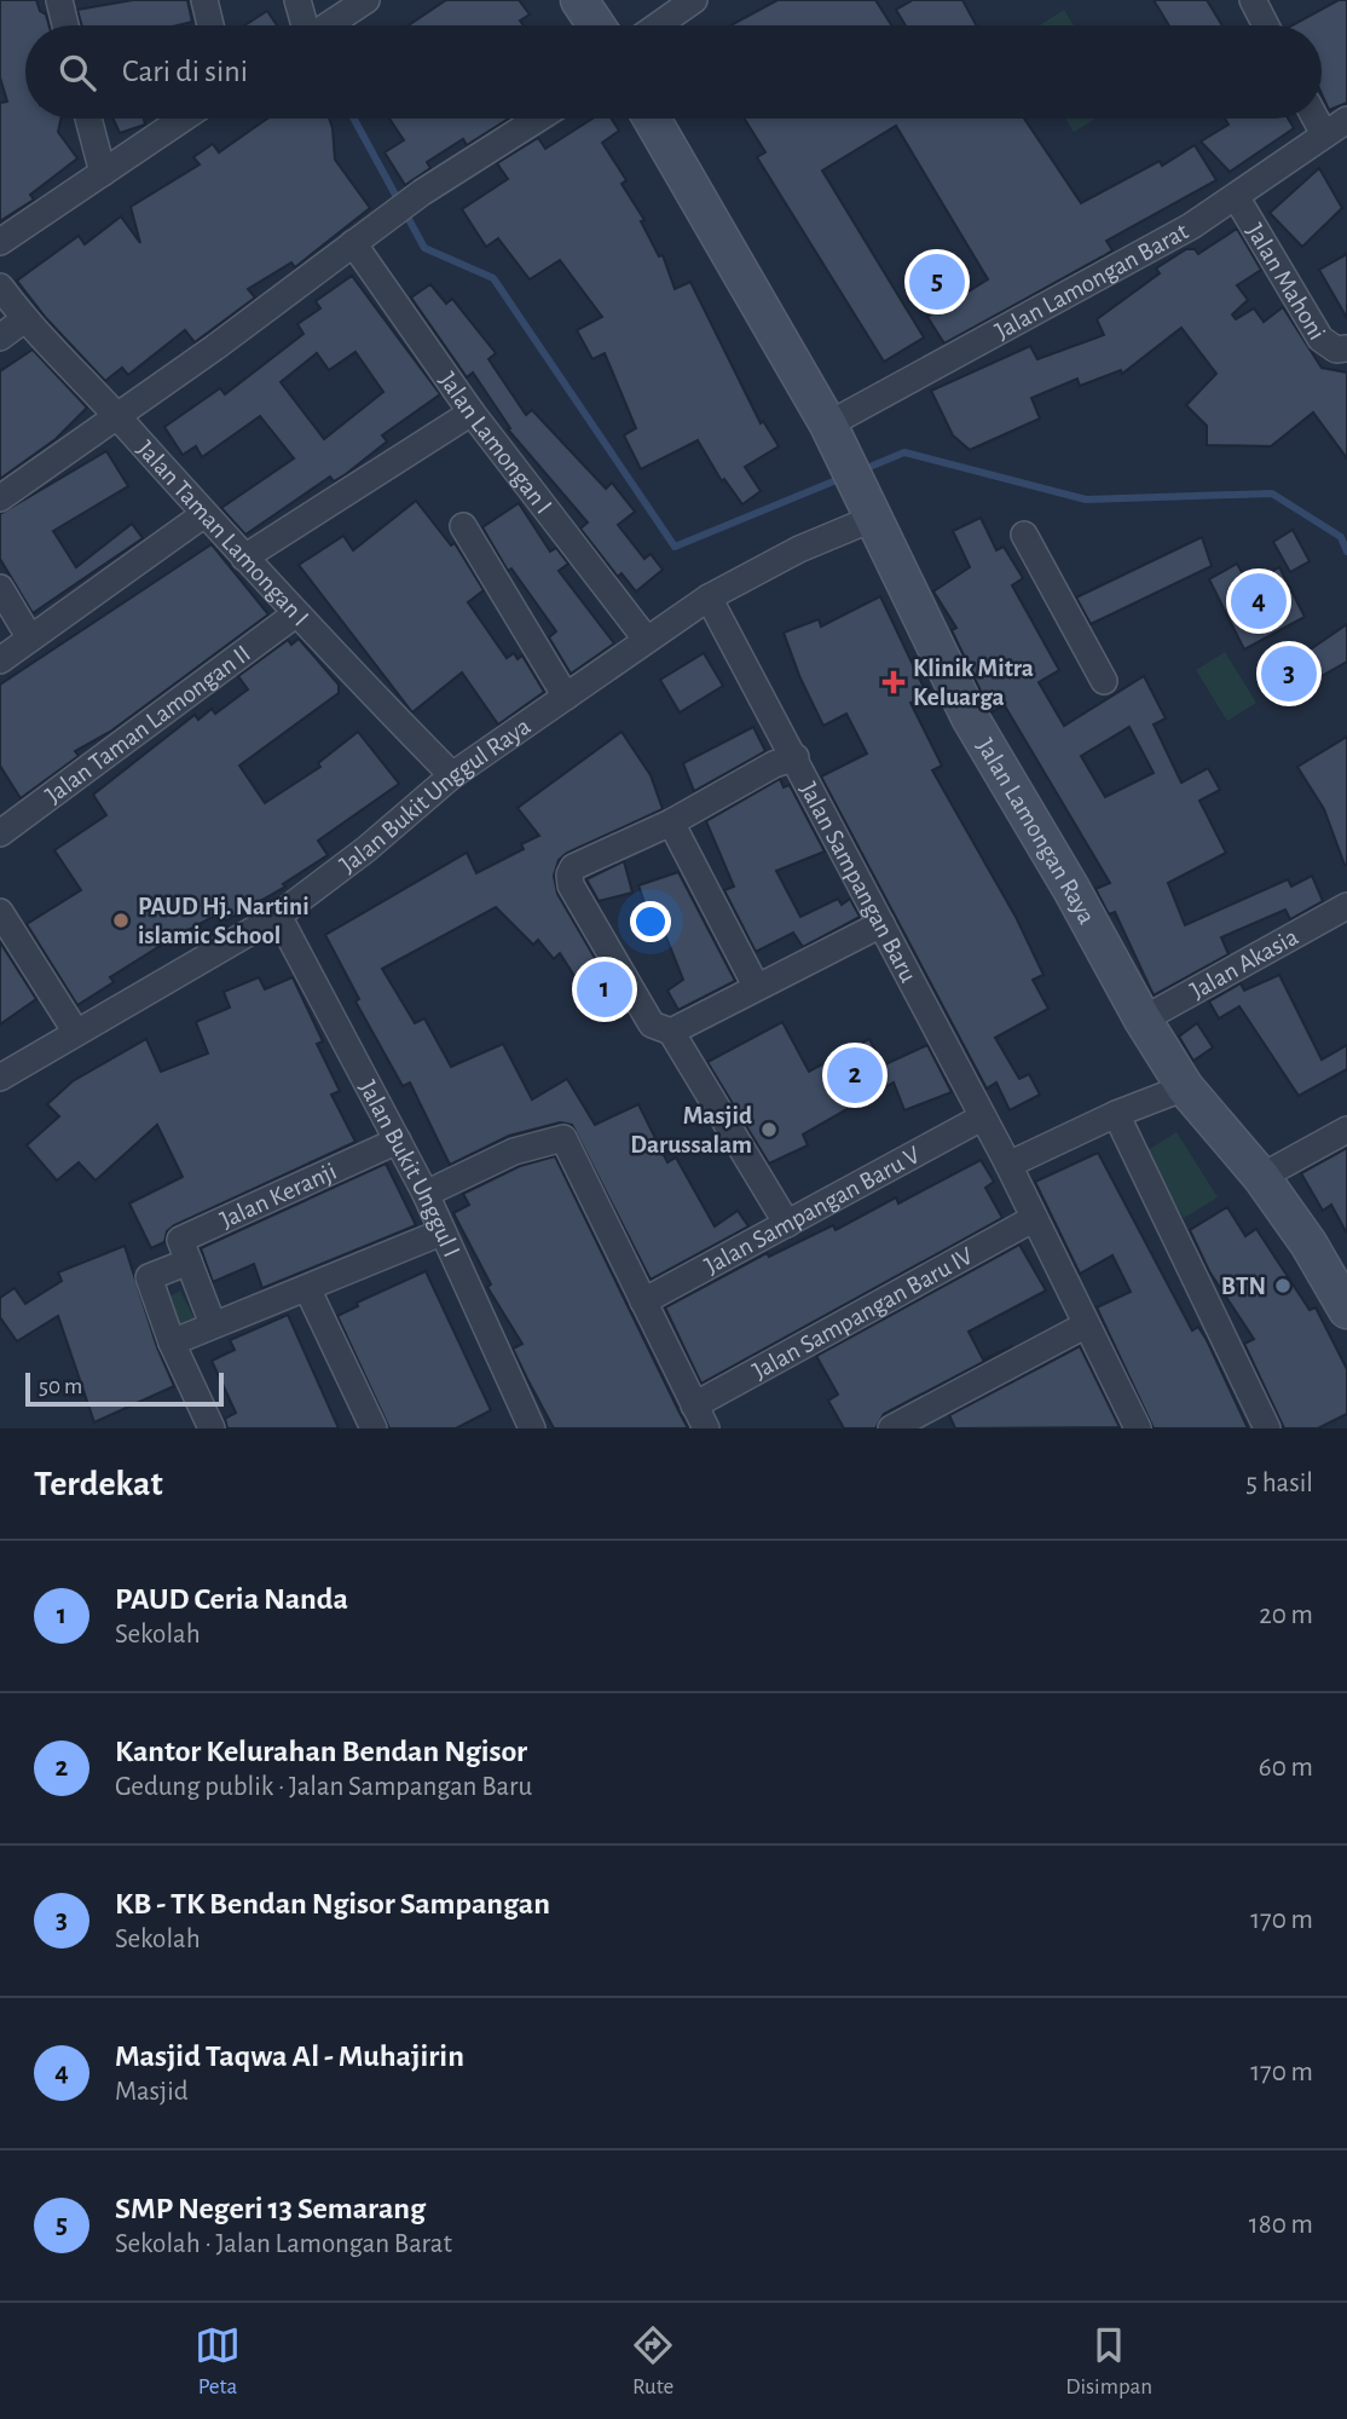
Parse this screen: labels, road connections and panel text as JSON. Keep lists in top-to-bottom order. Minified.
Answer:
{"streets":{"street":["Jalan Mahoni","Jalan Lamongan Barat","Jalan Lamongan I","Jalan Taman Lamongan I","Jalan Taman Lamongan II","Jalan Bukit Unggul Raya","Jalan Lamongan Raya","Jalan Sampangan Baru","Jalan Akasia","Jalan Bukit Unggul I","Jalan Keranji","Jalan Sampangan Baru V","Jalan Sampangan Baru IV"]},"crossings":[["Jalan Mahoni","Jalan Lamongan Barat"],["Jalan Lamongan Barat","Jalan Lamongan Raya"],["Jalan Lamongan I","Jalan Bukit Unggul Raya"],["Jalan Taman Lamongan I","Jalan Taman Lamongan II"],["Jalan Taman Lamongan I","Jalan Bukit Unggul Raya"],["Jalan Bukit Unggul Raya","Jalan Lamongan Raya"],["Jalan Bukit Unggul Raya","Jalan Sampangan Baru"],["Jalan Bukit Unggul Raya","Jalan Bukit Unggul I"],["Jalan Lamongan Raya","Jalan Akasia"],["Jalan Sampangan Baru","Jalan Sampangan Baru V"],["Jalan Sampangan Baru","Jalan Sampangan Baru IV"],["Jalan Bukit Unggul I","Jalan Keranji"]],"places":{"health":["Klinik Mitra Keluarga"],"other":["PAUD Hj. Nartini islamic School","Masjid Darussalam","BTN"]},"scale_bar":"50 m","page":{"search":"Cari di sini","pins":["5","4","3","1","2"],"scale":"50 m","heading":["Terdekat","5 hasil"],"list":[{"mark":"1","name":"PAUD Ceria Nanda","note":"Sekolah","value":"20 m"},{"mark":"2","name":"Kantor Kelurahan Bendan Ngisor","note":"Gedung publik · Jalan Sampangan Baru","value":"60 m"},{"mark":"3","name":"KB - TK Bendan Ngisor Sampangan","note":"Sekolah","value":"170 m"},{"mark":"4","name":"Masjid Taqwa Al - Muhajirin","note":"Masjid","value":"170 m"},{"mark":"5","name":"SMP Negeri 13 Semarang","note":"Sekolah · Jalan Lamongan Barat","value":"180 m"}],"nav":["Peta","Rute","Disimpan"]}}
